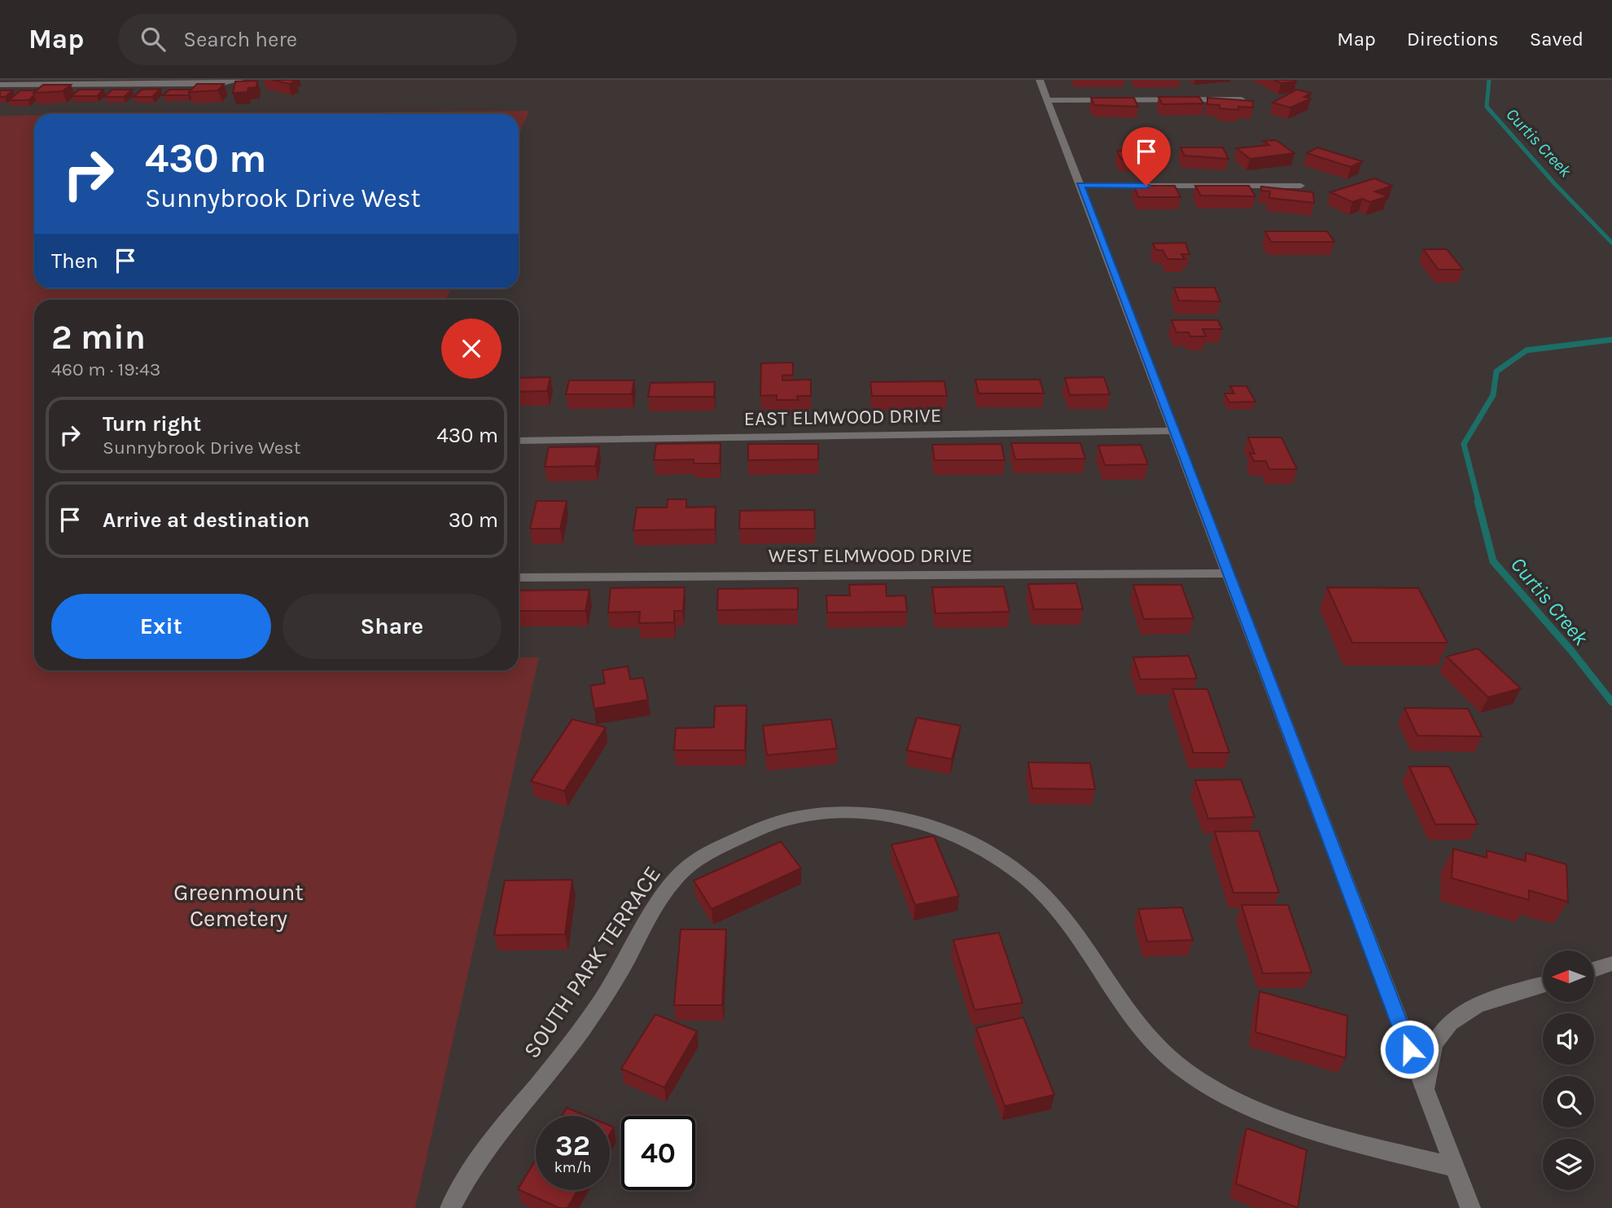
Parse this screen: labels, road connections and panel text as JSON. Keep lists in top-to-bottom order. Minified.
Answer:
{"streets":{"street":["EAST ELMWOOD DRIVE","WEST ELMWOOD DRIVE","SOUTH PARK TERRACE"]},"water":["Curtis Creek"],"parks":["Greenmount Cemetery"],"north":"left","page":{"header":"Map","search":"Search here","nav":["Map","Directions","Saved"],"turn":["430 m","Sunnybrook Drive West"],"then":"Then","heading":["2 min","460 m · 19:43"],"list":[{"name":"Turn right","note":"Sunnybrook Drive West","value":"430 m"},{"name":"Arrive at destination","value":"30 m"}],"buttons":["Exit","Share"],"speed":"32 km/h","limit":"40"}}
